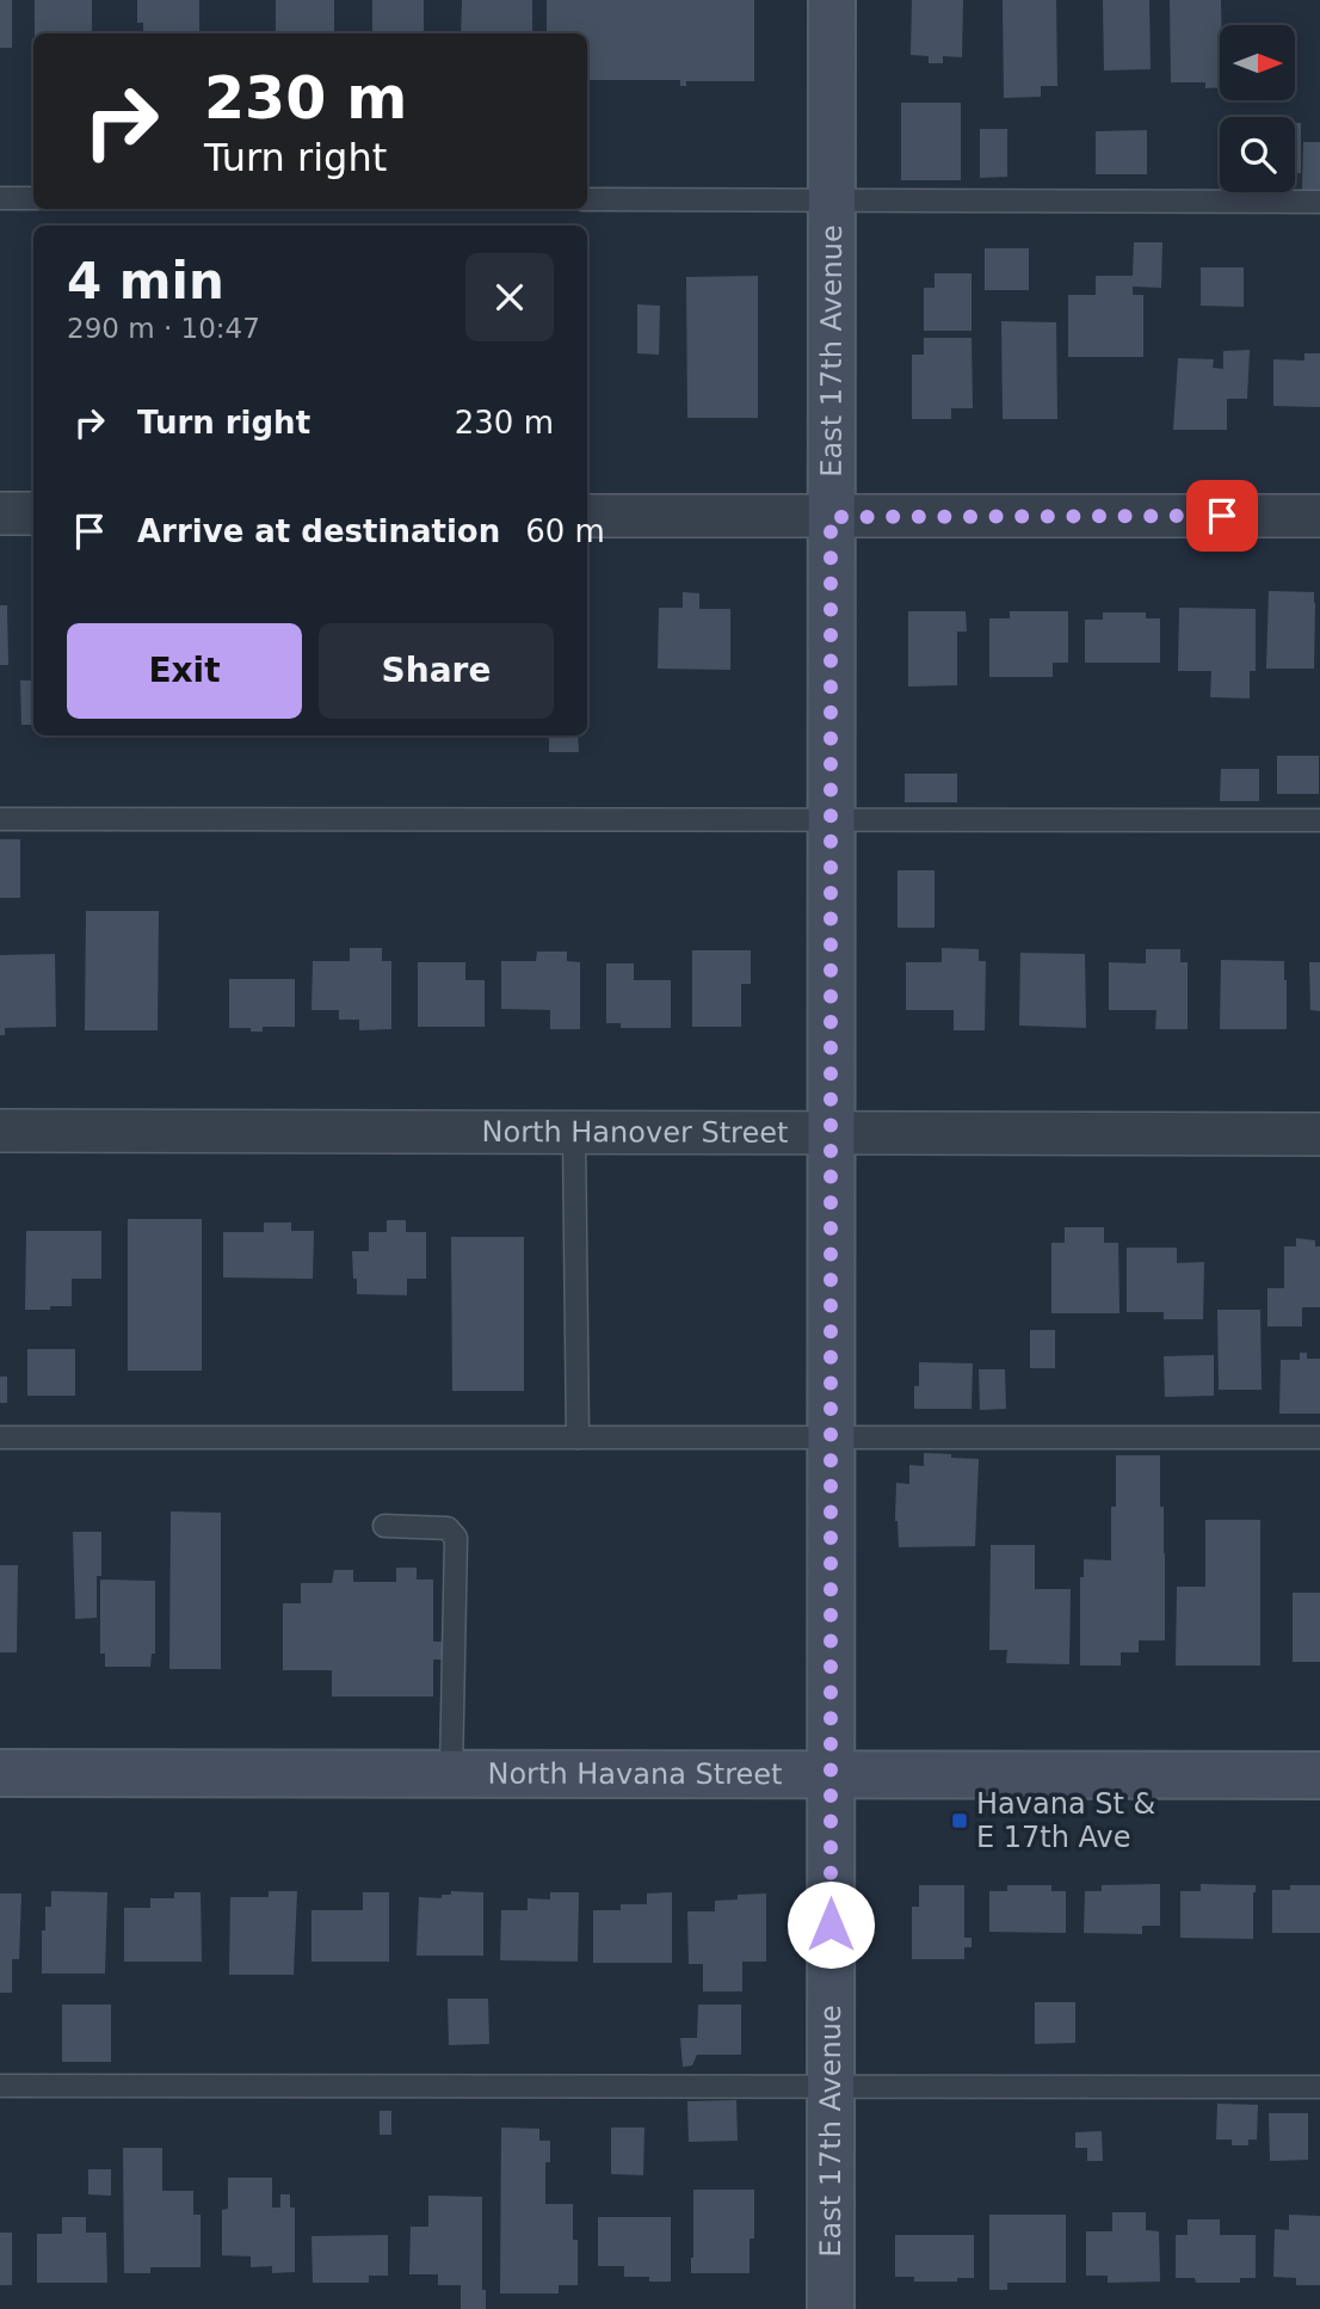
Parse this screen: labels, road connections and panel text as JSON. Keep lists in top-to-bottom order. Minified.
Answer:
{"streets":{"street":["East 17th Avenue","North Hanover Street","North Havana Street"]},"crossings":[["East 17th Avenue","North Hanover Street"],["East 17th Avenue","North Havana Street"]],"places":{"transit":["Havana St & E 17th Ave"]},"north":"right","page":{"turn":["230 m","Turn right"],"heading":["4 min","290 m · 10:47"],"list":[{"name":"Turn right","value":"230 m"},{"name":"Arrive at destination","value":"60 m"}],"buttons":["Exit","Share"]}}
